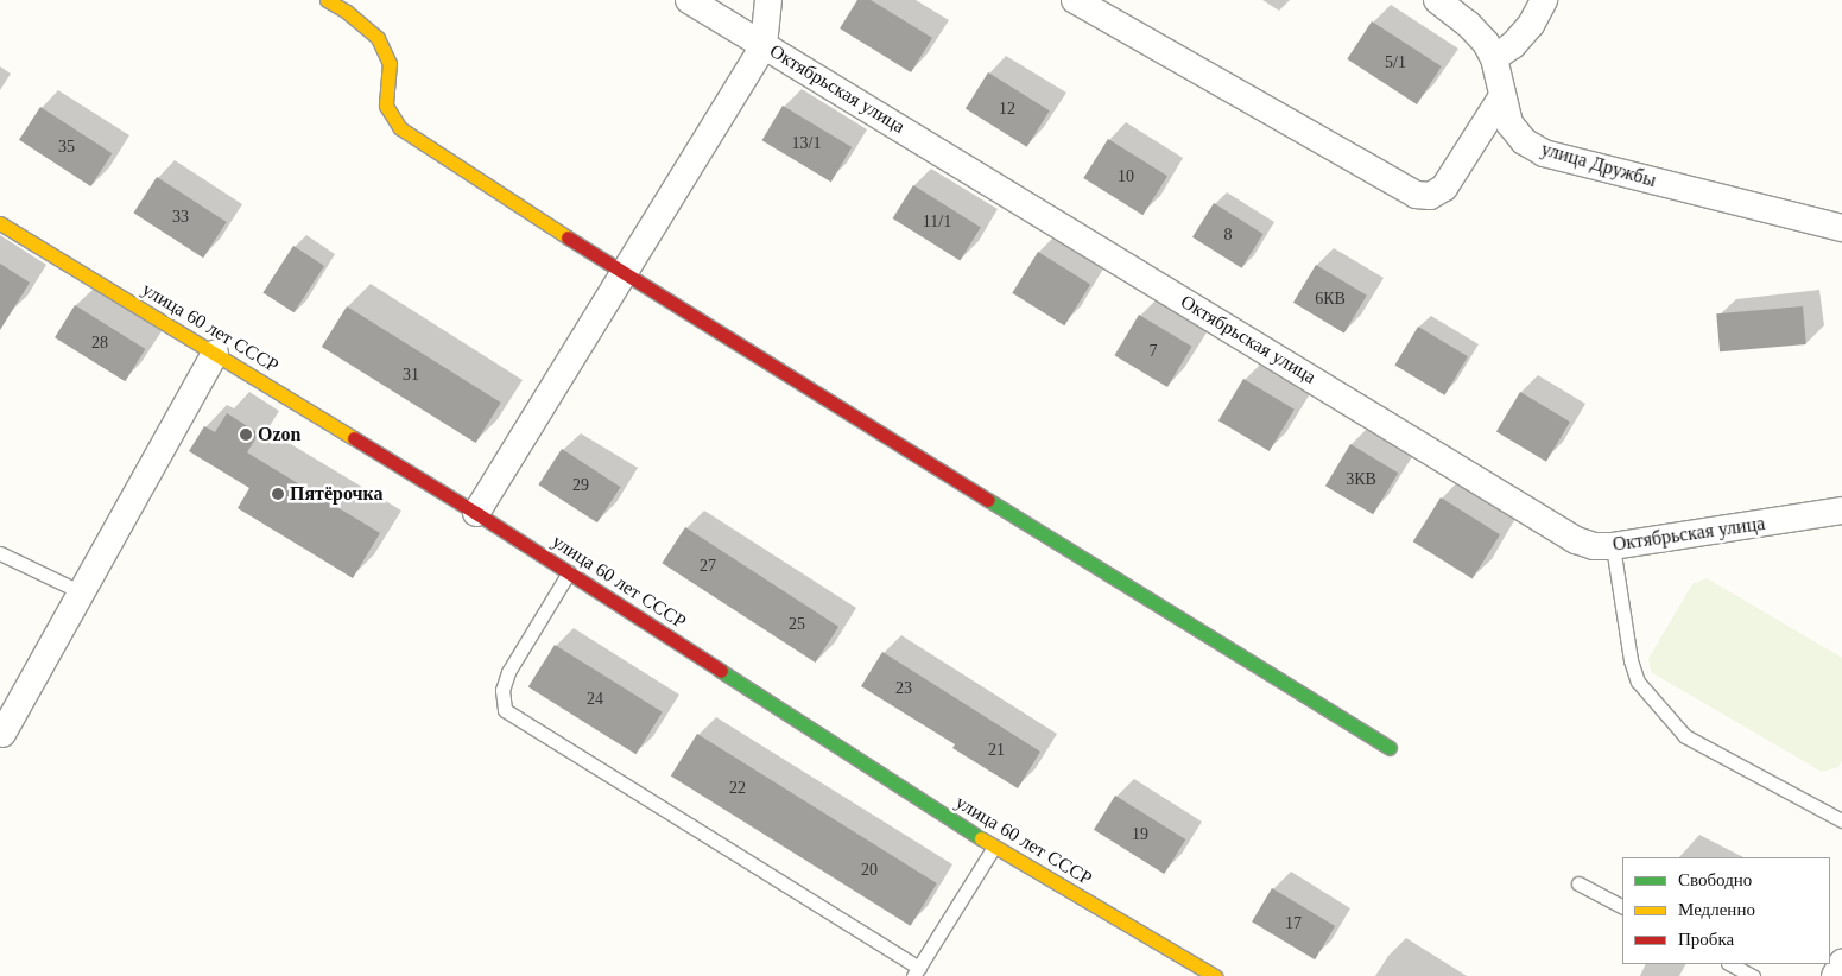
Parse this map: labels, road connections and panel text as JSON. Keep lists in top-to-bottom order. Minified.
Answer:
{"streets":{"street":["Октябрьская улица","улица Дружбы","улица 60 лет СССР"]},"places":["Ozon","Пятёрочка"],"house_numbers":["5/1","12","13/1","35","10","33","11/1","8","6КВ","28","7","31","3КВ","29","27","25","23","24","21","22","19","20","17"],"legend":["Свободно","Медленно","Пробка"]}
